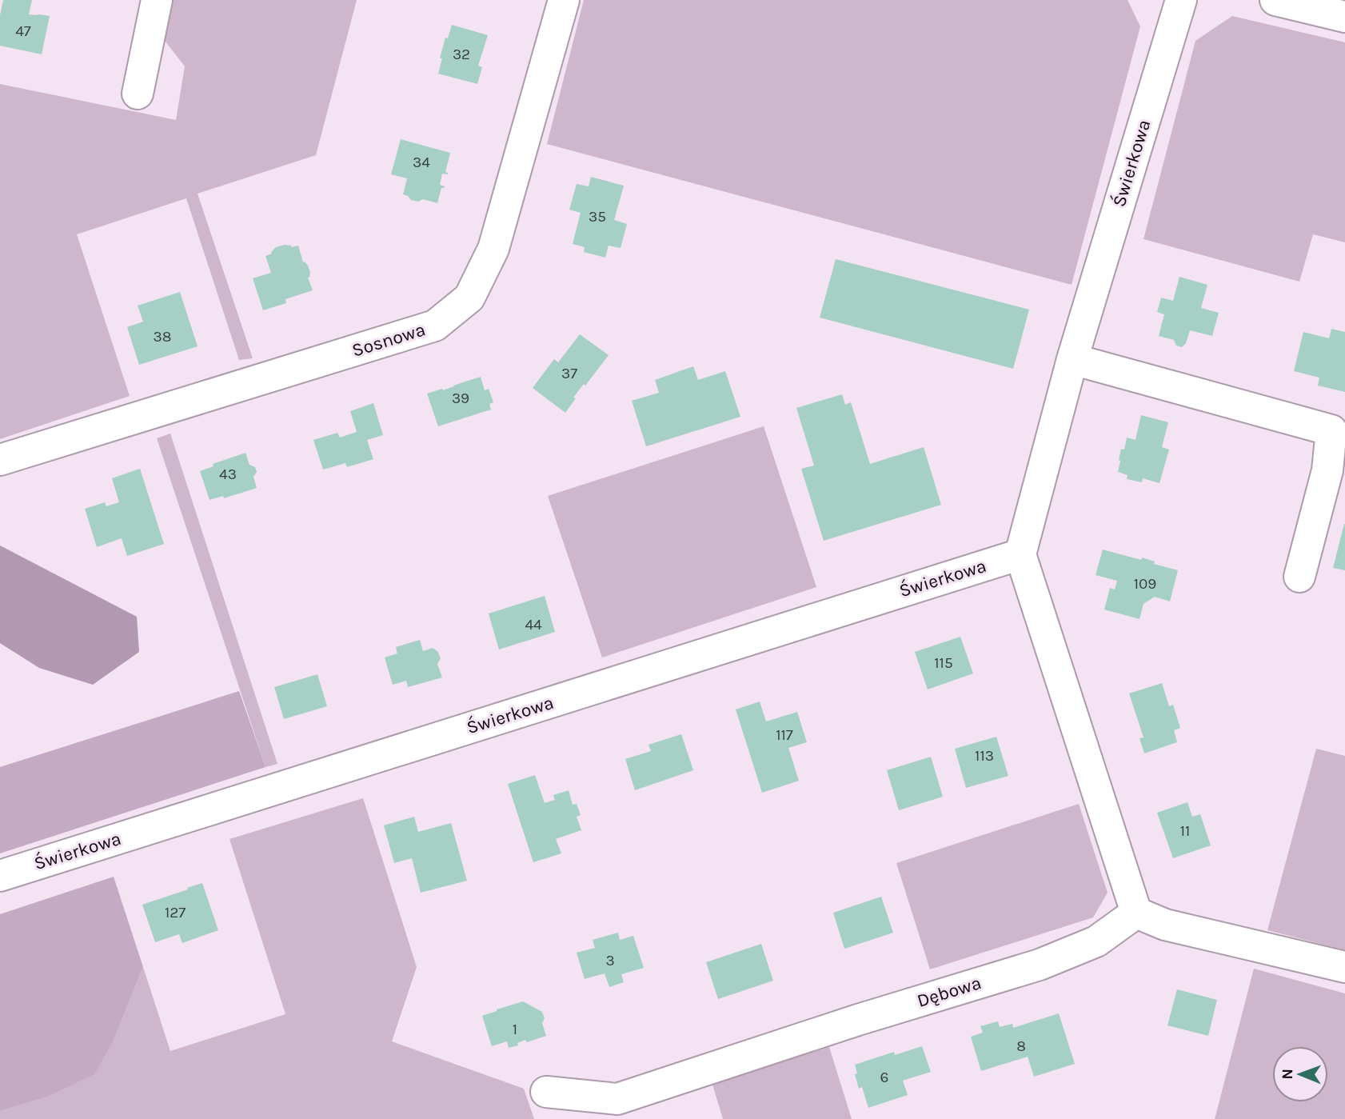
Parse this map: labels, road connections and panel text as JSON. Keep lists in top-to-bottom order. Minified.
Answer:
{"streets":{"street":["Świerkowa","Sosnowa","Dębowa"]},"house_numbers":["47","32","34","35","38","37","39","43","109","44","115","117","113","11","127","3","1","8","6"],"north":"left"}
